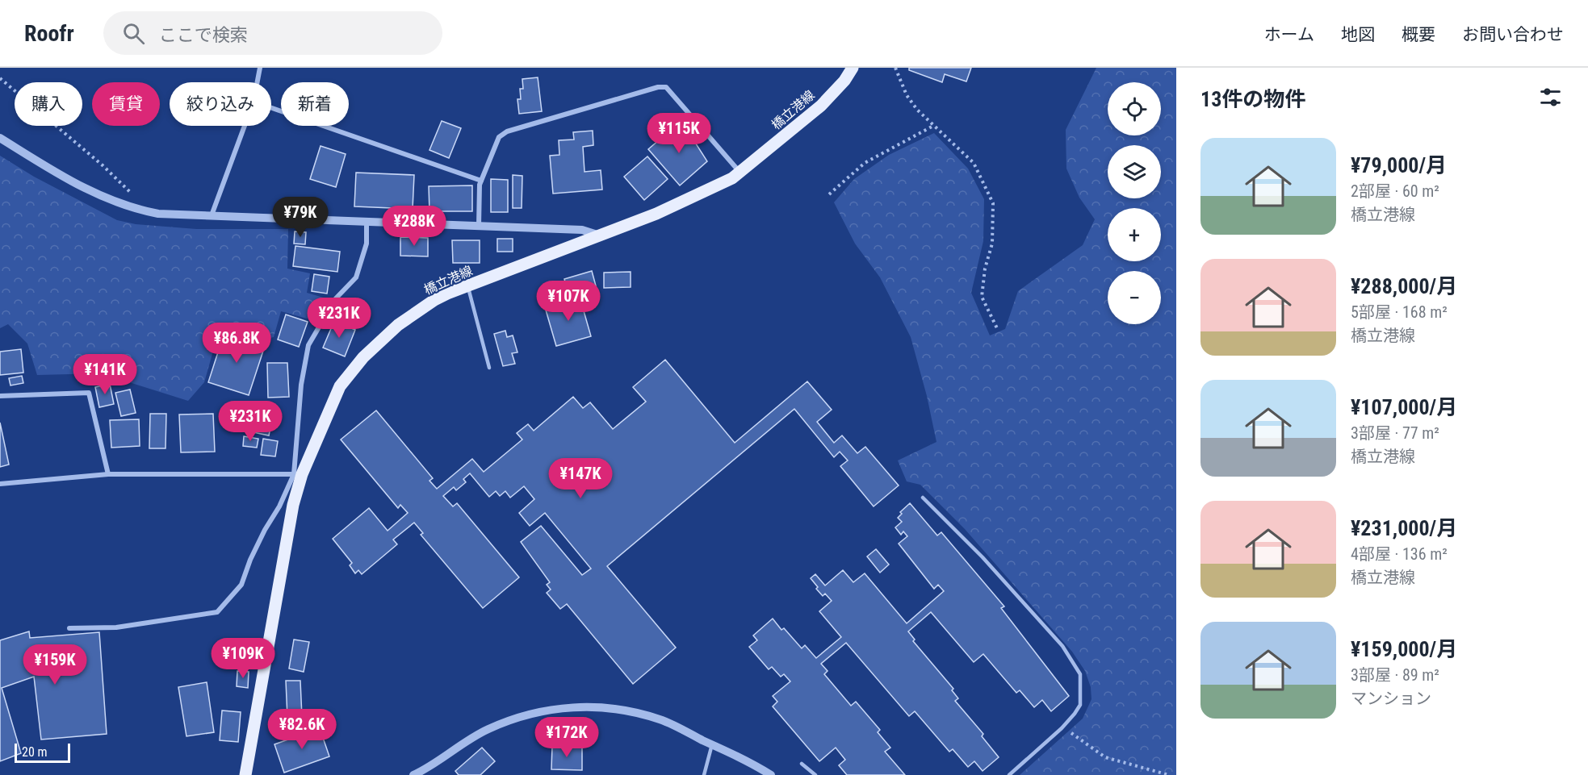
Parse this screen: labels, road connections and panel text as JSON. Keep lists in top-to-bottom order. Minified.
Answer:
{"streets":{"main road":["橋立港線"]},"scale_bar":"20 m","page":{"header":"Roofr","search":"ここで検索","nav":["ホーム","地図","概要","お問い合わせ"],"heading":"13件の物件","map_buttons":["+","−"],"chip":["購入","賃貸","絞り込み","新着"],"price":["¥115K","¥79K","¥288K","¥107K","¥231K","¥86.8K","¥141K","¥231K","¥147K","¥109K","¥159K","¥82.6K","¥172K"],"list":[{"name":"¥79,000/月","note":"2部屋 · 60 m² · 橋立港線"},{"name":"¥288,000/月","note":"5部屋 · 168 m² · 橋立港線"},{"name":"¥107,000/月","note":"3部屋 · 77 m² · 橋立港線"},{"name":"¥231,000/月","note":"4部屋 · 136 m² · 橋立港線"},{"name":"¥159,000/月","note":"3部屋 · 89 m² · マンション"}],"scale":"20 m"}}
